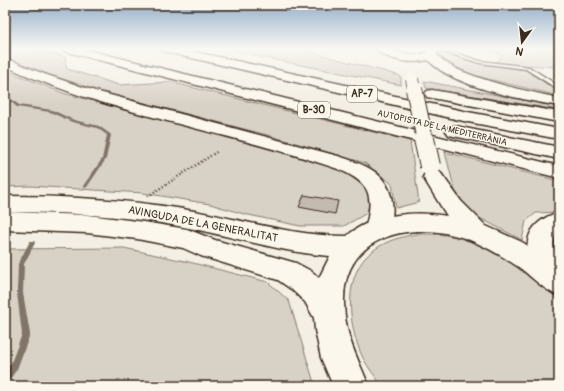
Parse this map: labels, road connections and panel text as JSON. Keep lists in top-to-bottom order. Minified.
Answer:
{"streets":{"main road":["AP-7","B-30","AUTOPISTA DE LA MEDITERRÀNIA","AVINGUDA DE LA GENERALITAT"]},"north":"bottom"}
